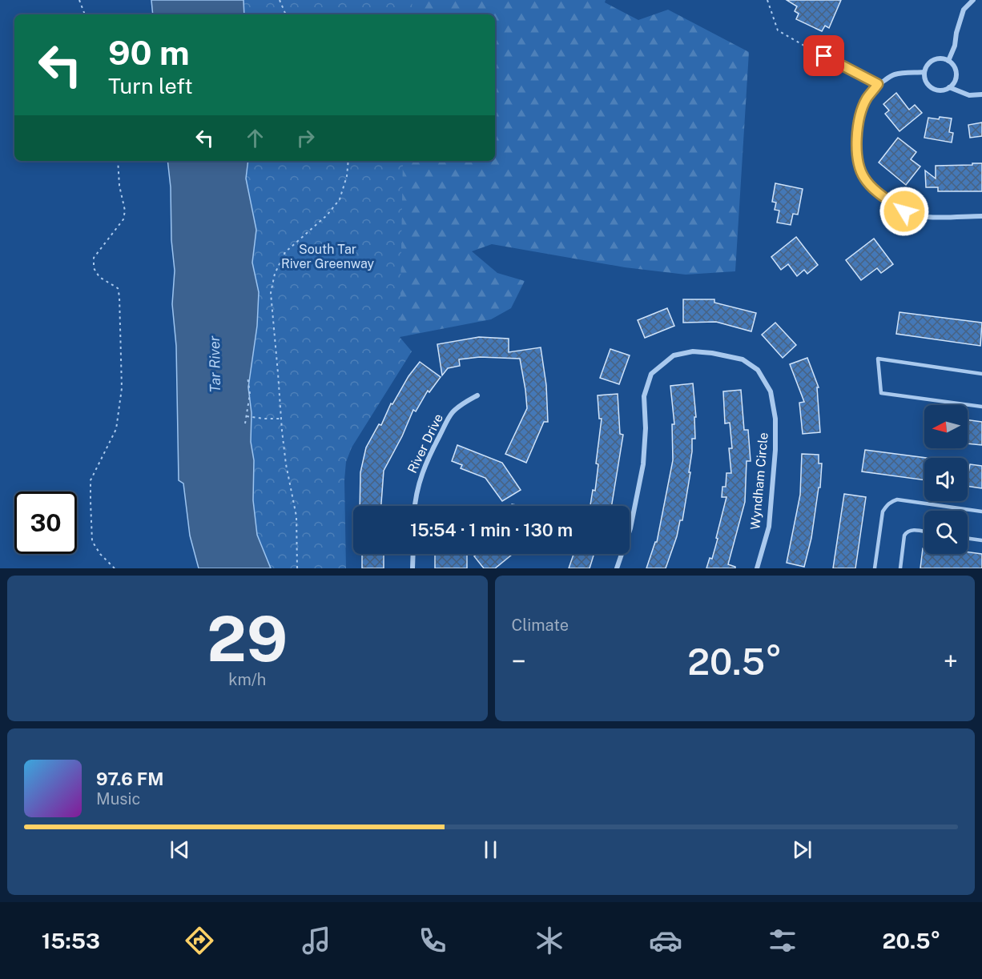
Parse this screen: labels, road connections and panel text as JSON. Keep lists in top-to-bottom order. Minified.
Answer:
{"streets":{"street":["River Drive","Wyndham Circle"]},"water":["Tar River"],"parks":["South Tar River Greenway"],"north":"left","page":{"turn":["90 m","Turn left"],"limit":"30","trip":"15:54 · 1 min · 130 m","tile":[["29","km/h"],"Climate"],"heat":["−","20.5°","+"],"song":["97.6 FM","Music"],"tabs":["15:53","20.5°"]}}
